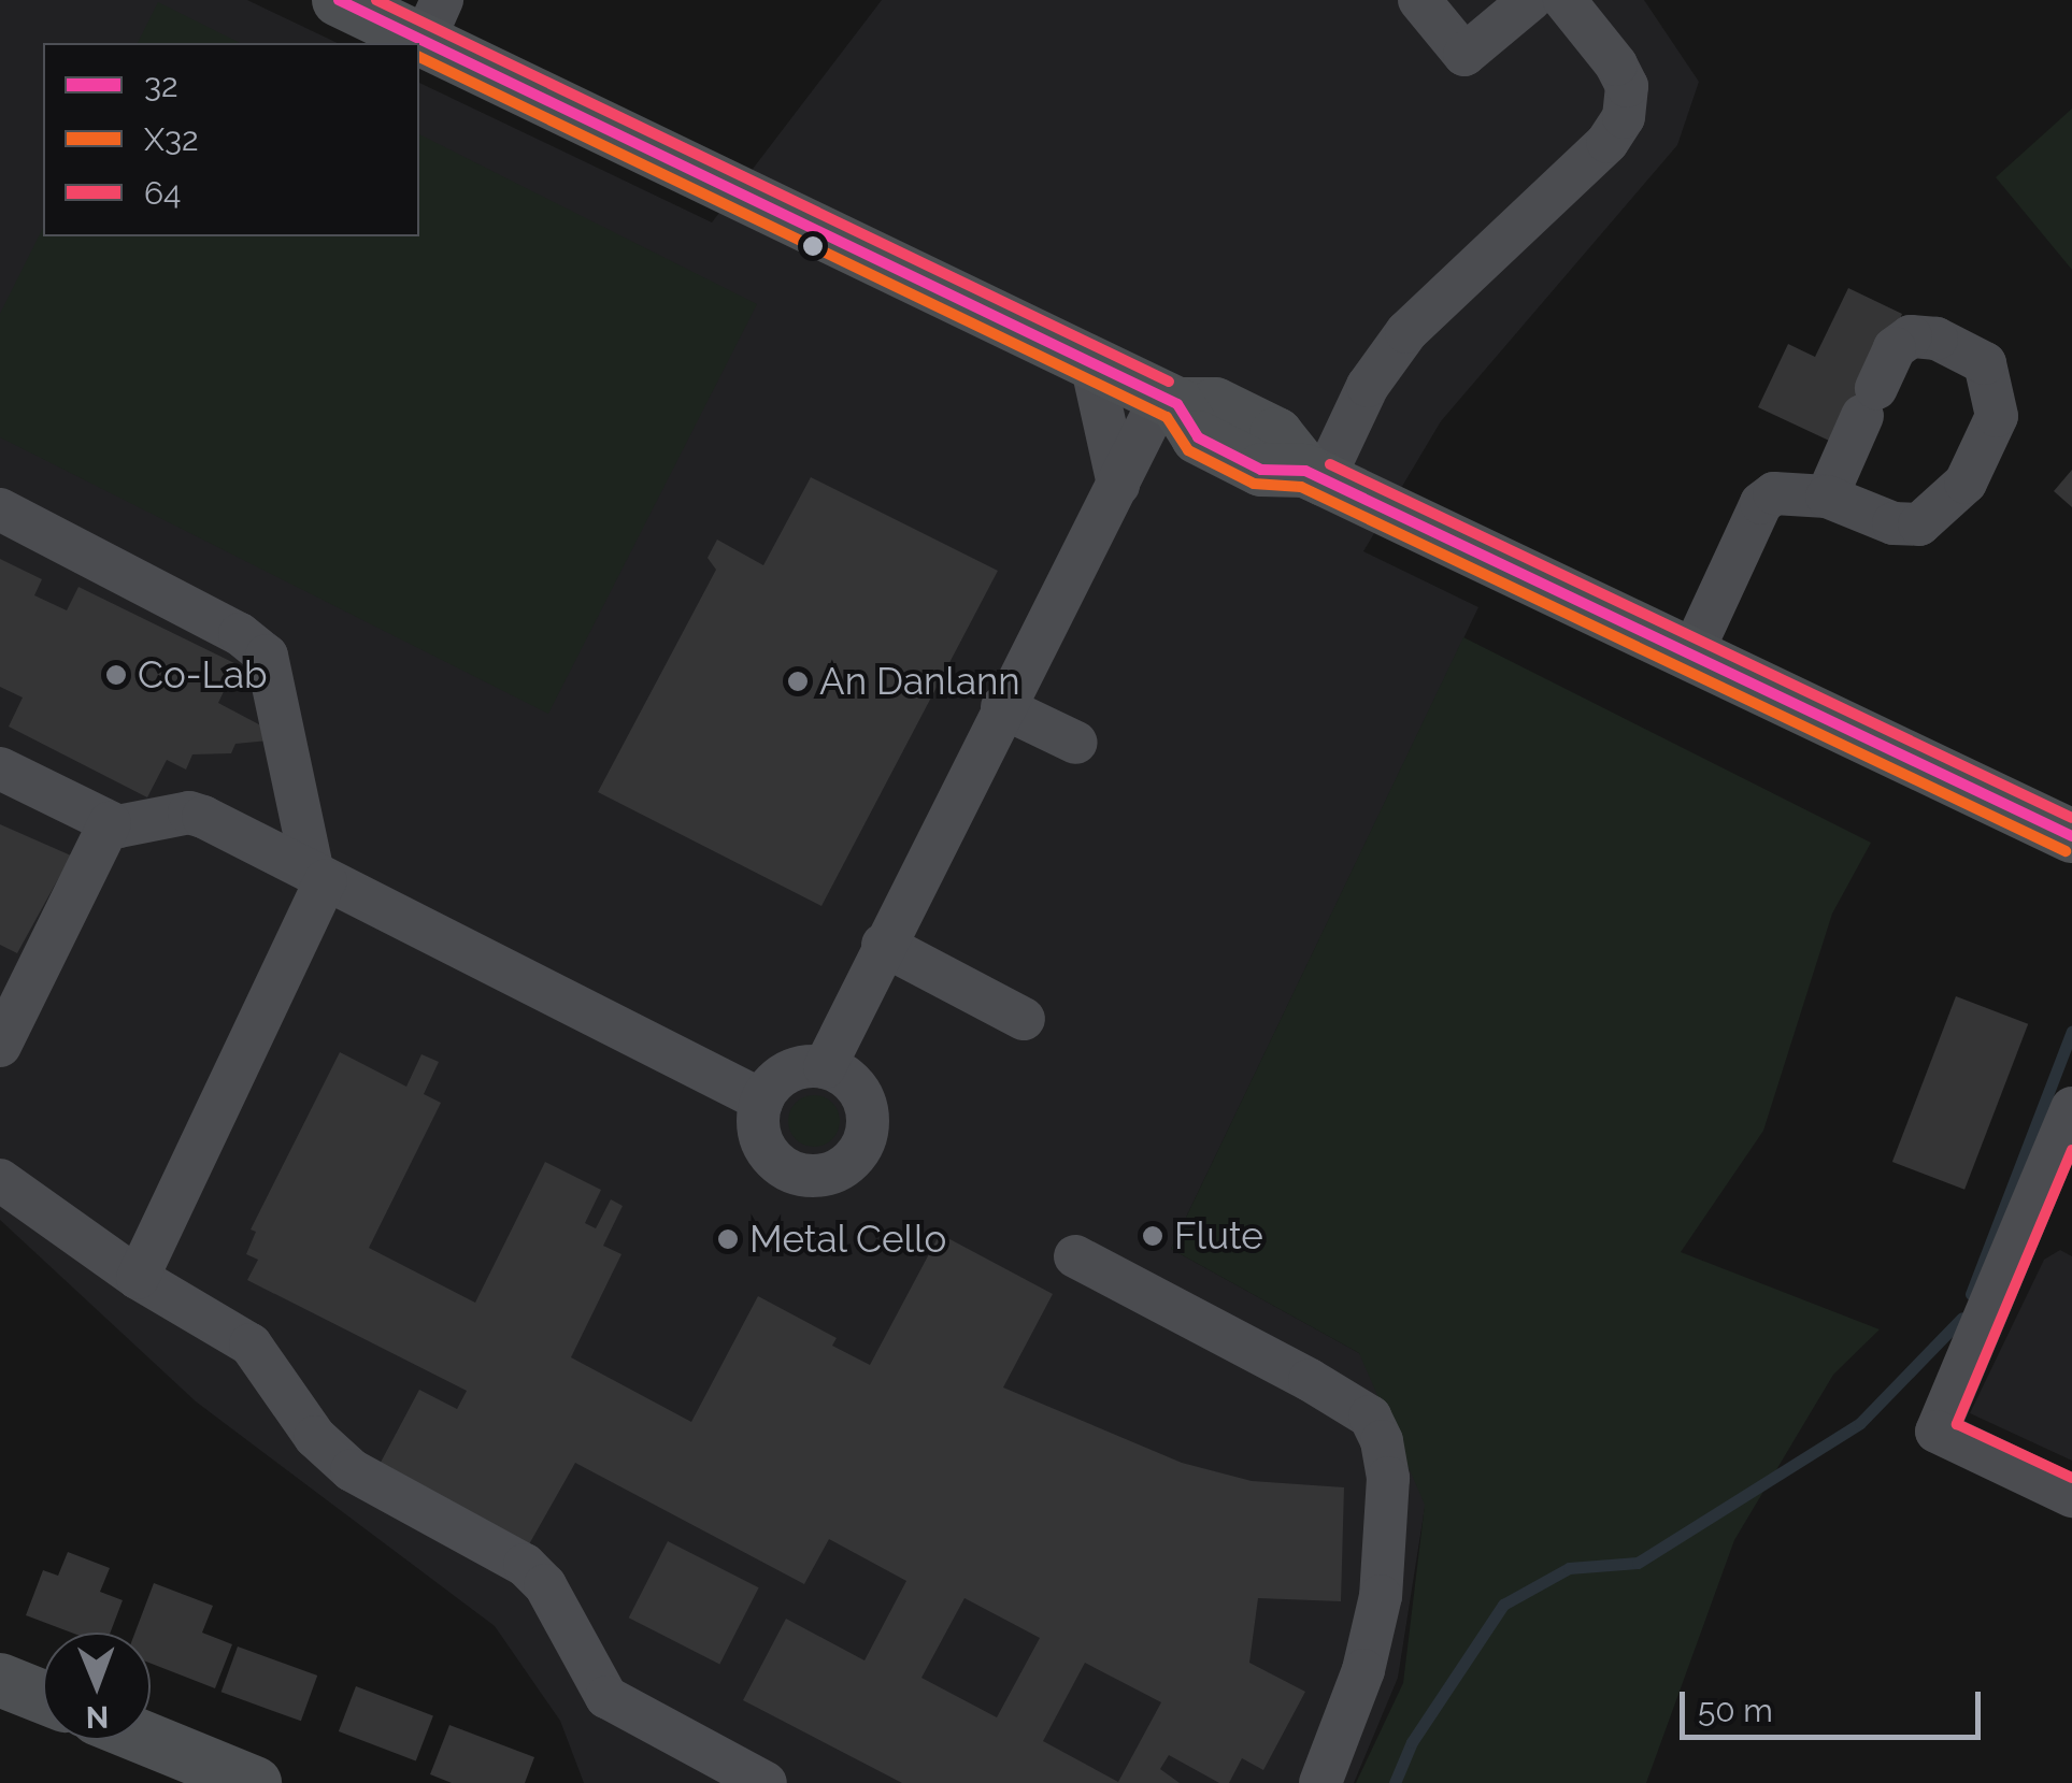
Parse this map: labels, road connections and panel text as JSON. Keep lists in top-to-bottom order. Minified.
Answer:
{"places":["Co-Lab","An Danlann","Flute","Metal Cello"],"lines":["transit line 32","transit line 64","transit line X32"],"legend":["32","X32","64"],"scale_bar":"50 m","north":"bottom"}
